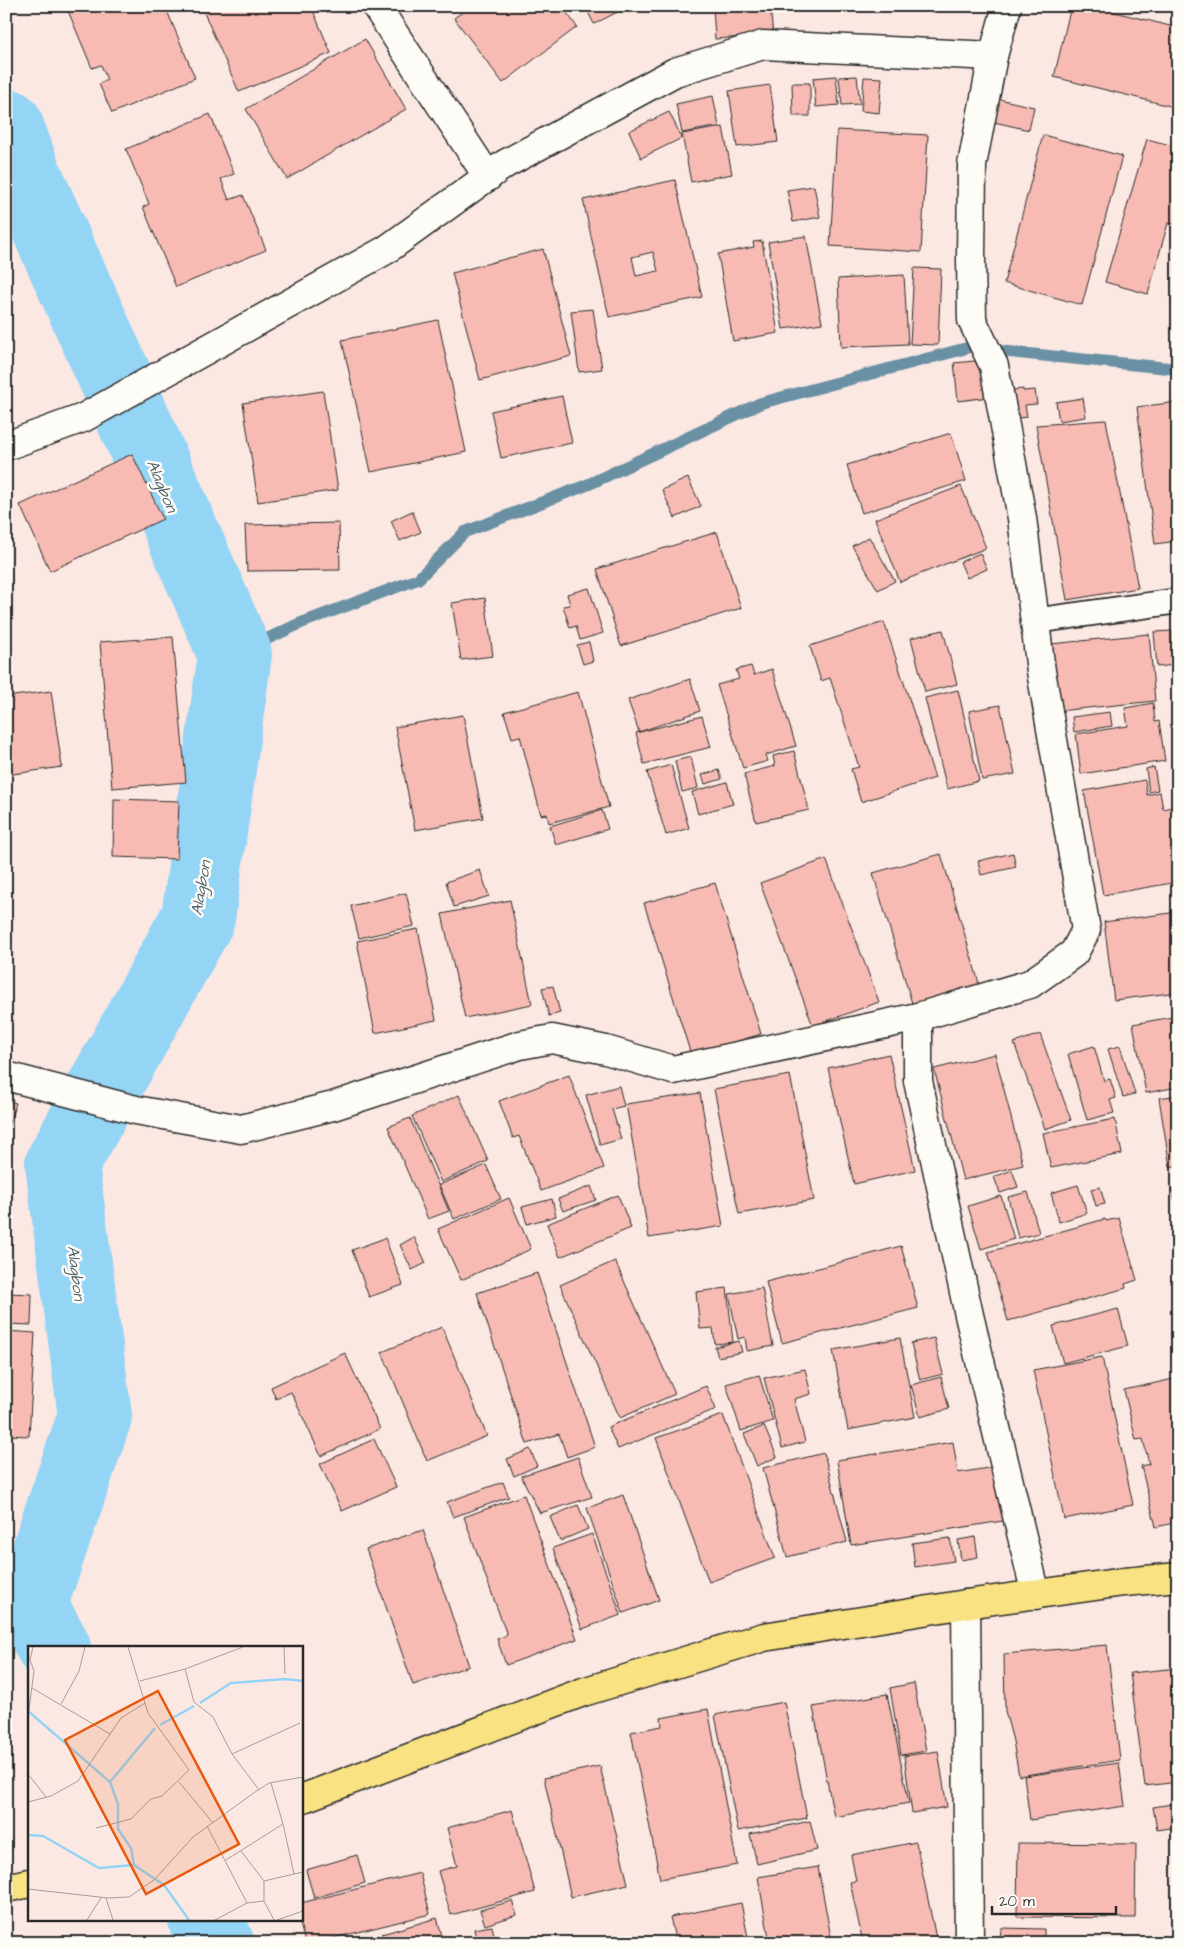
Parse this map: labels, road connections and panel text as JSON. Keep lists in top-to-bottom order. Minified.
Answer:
{"water":["Alagbon"],"scale_bar":"20 m"}
